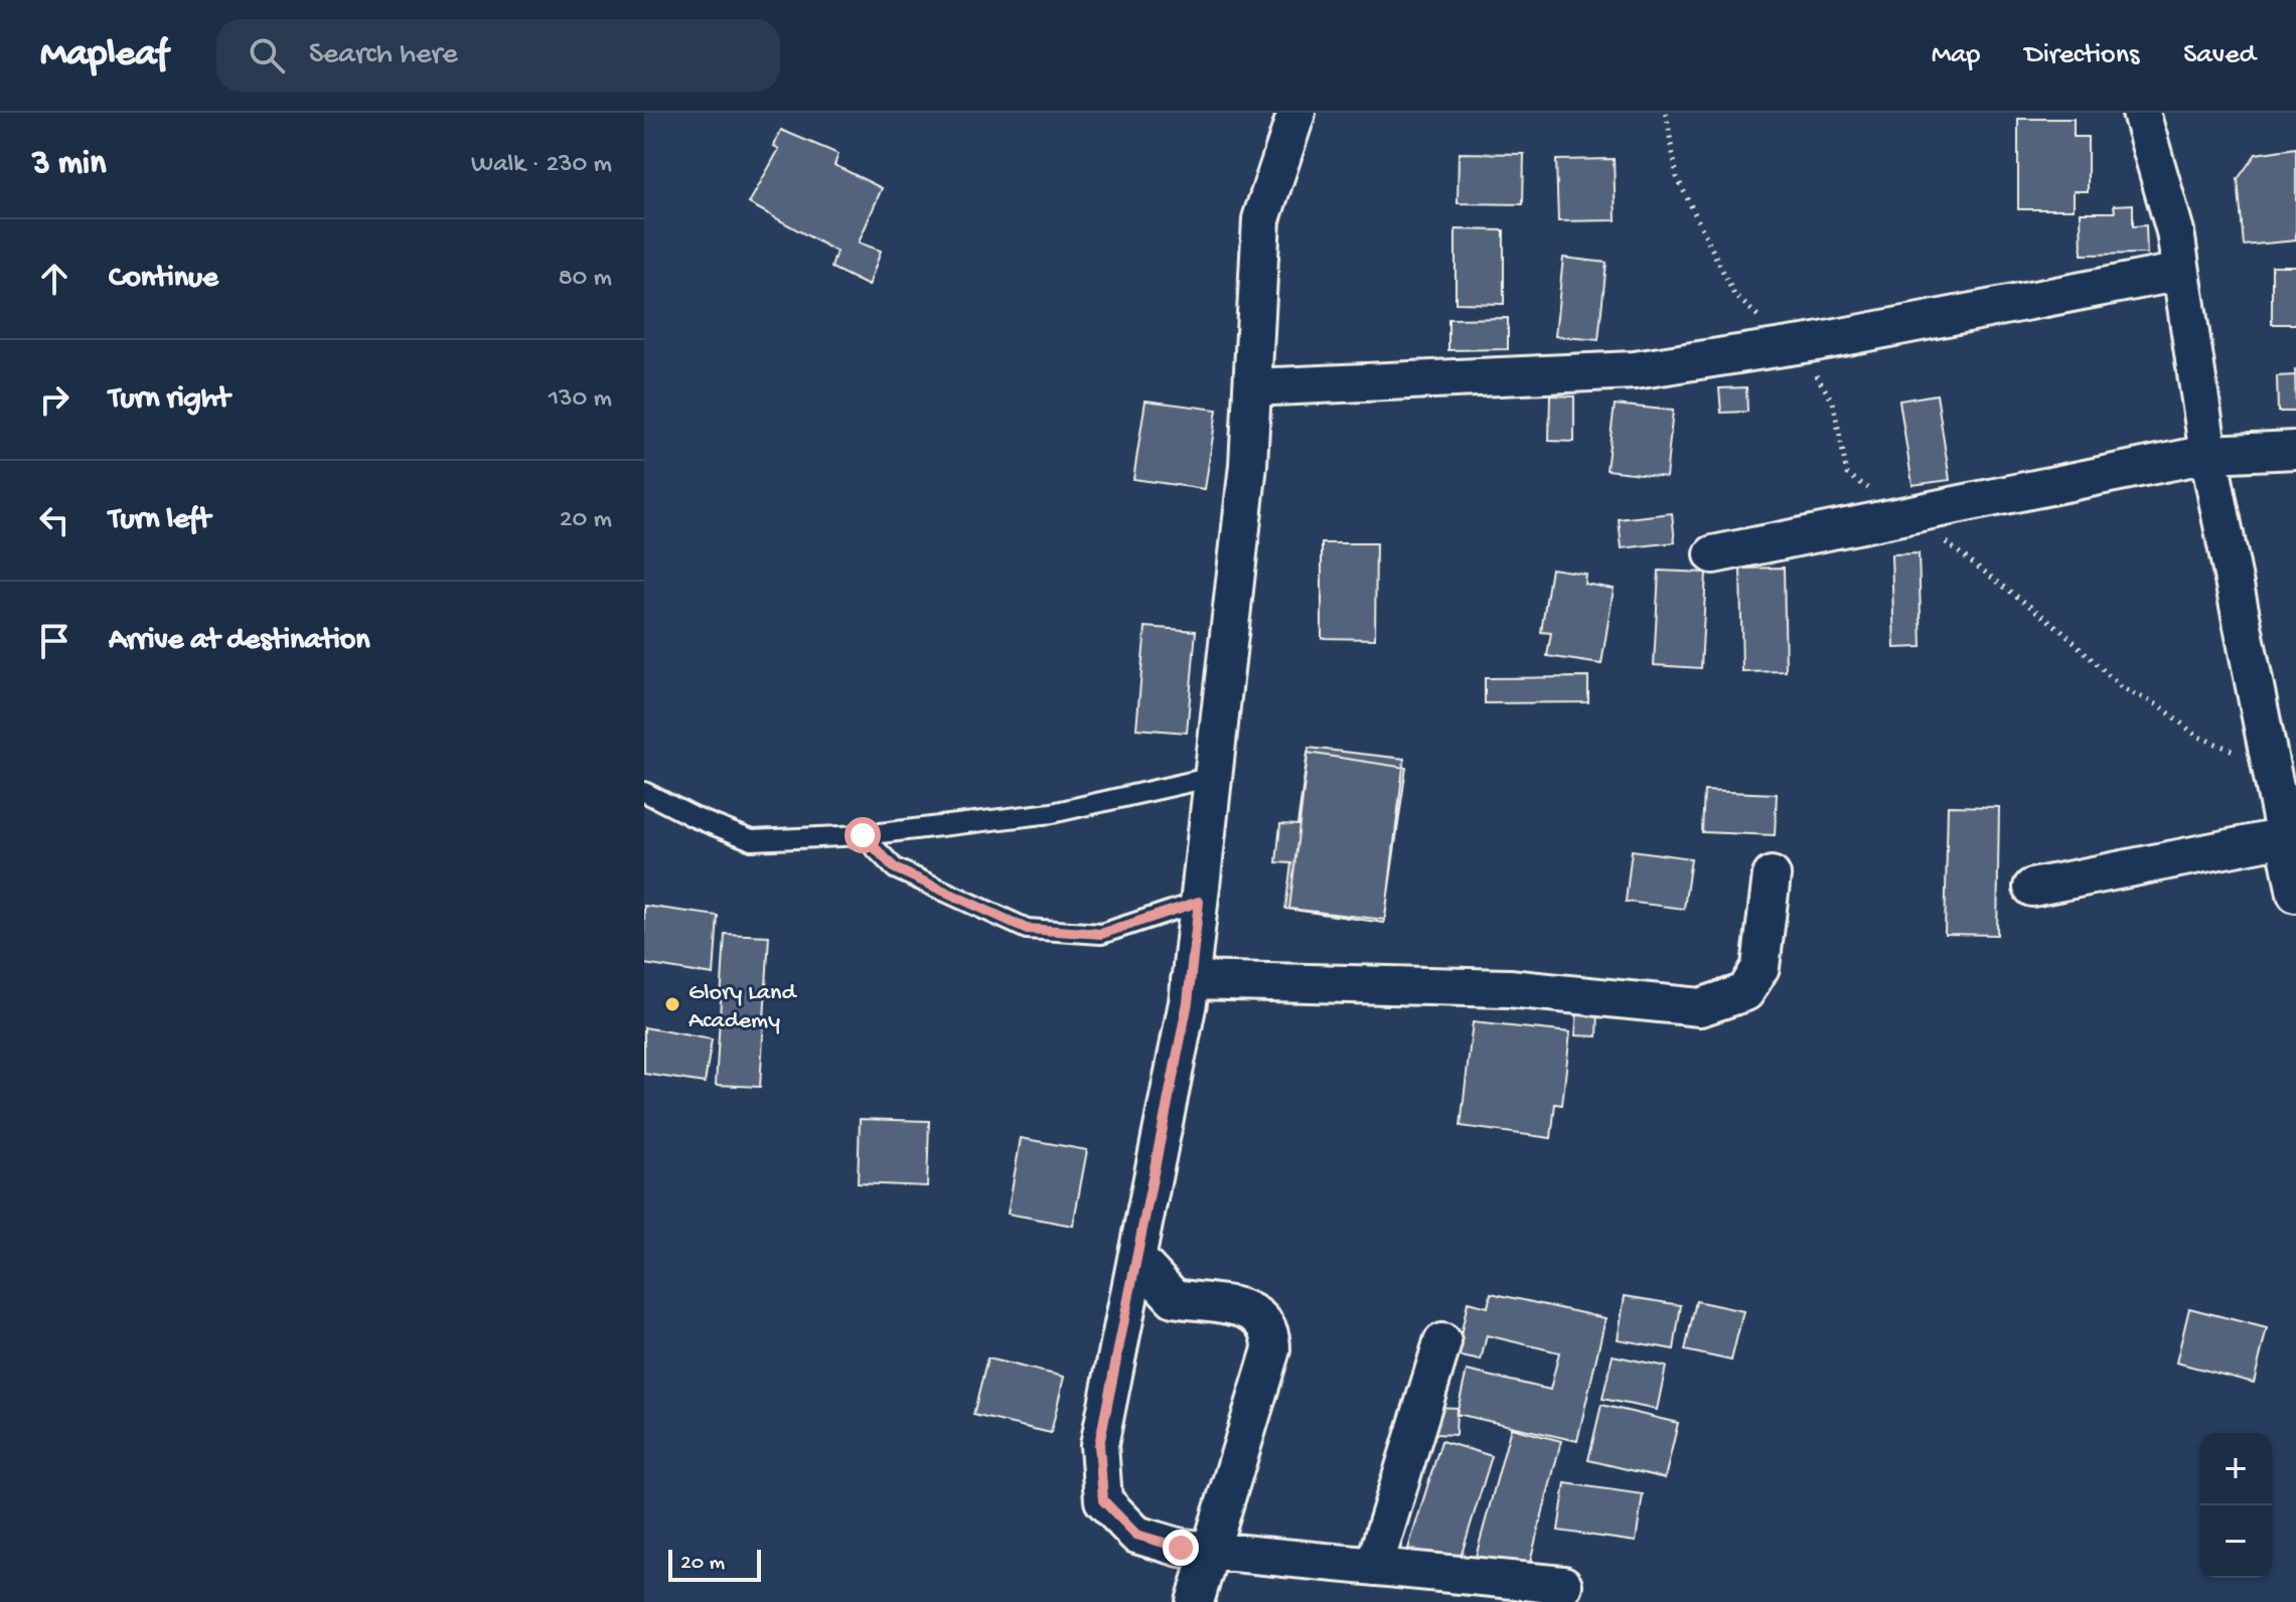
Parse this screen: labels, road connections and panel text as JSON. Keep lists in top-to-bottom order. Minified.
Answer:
{"places":["Glory Land Academy"],"scale_bar":"20 m","page":{"header":"Mapleaf","search":"Search here","nav":["Map","Directions","Saved"],"heading":["3 min","Walk · 230 m"],"list":[["Continue","80 m"],["Turn right","130 m"],["Turn left","20 m"],"Arrive at destination"],"map_buttons":["+","−"],"scale":"20 m"}}
